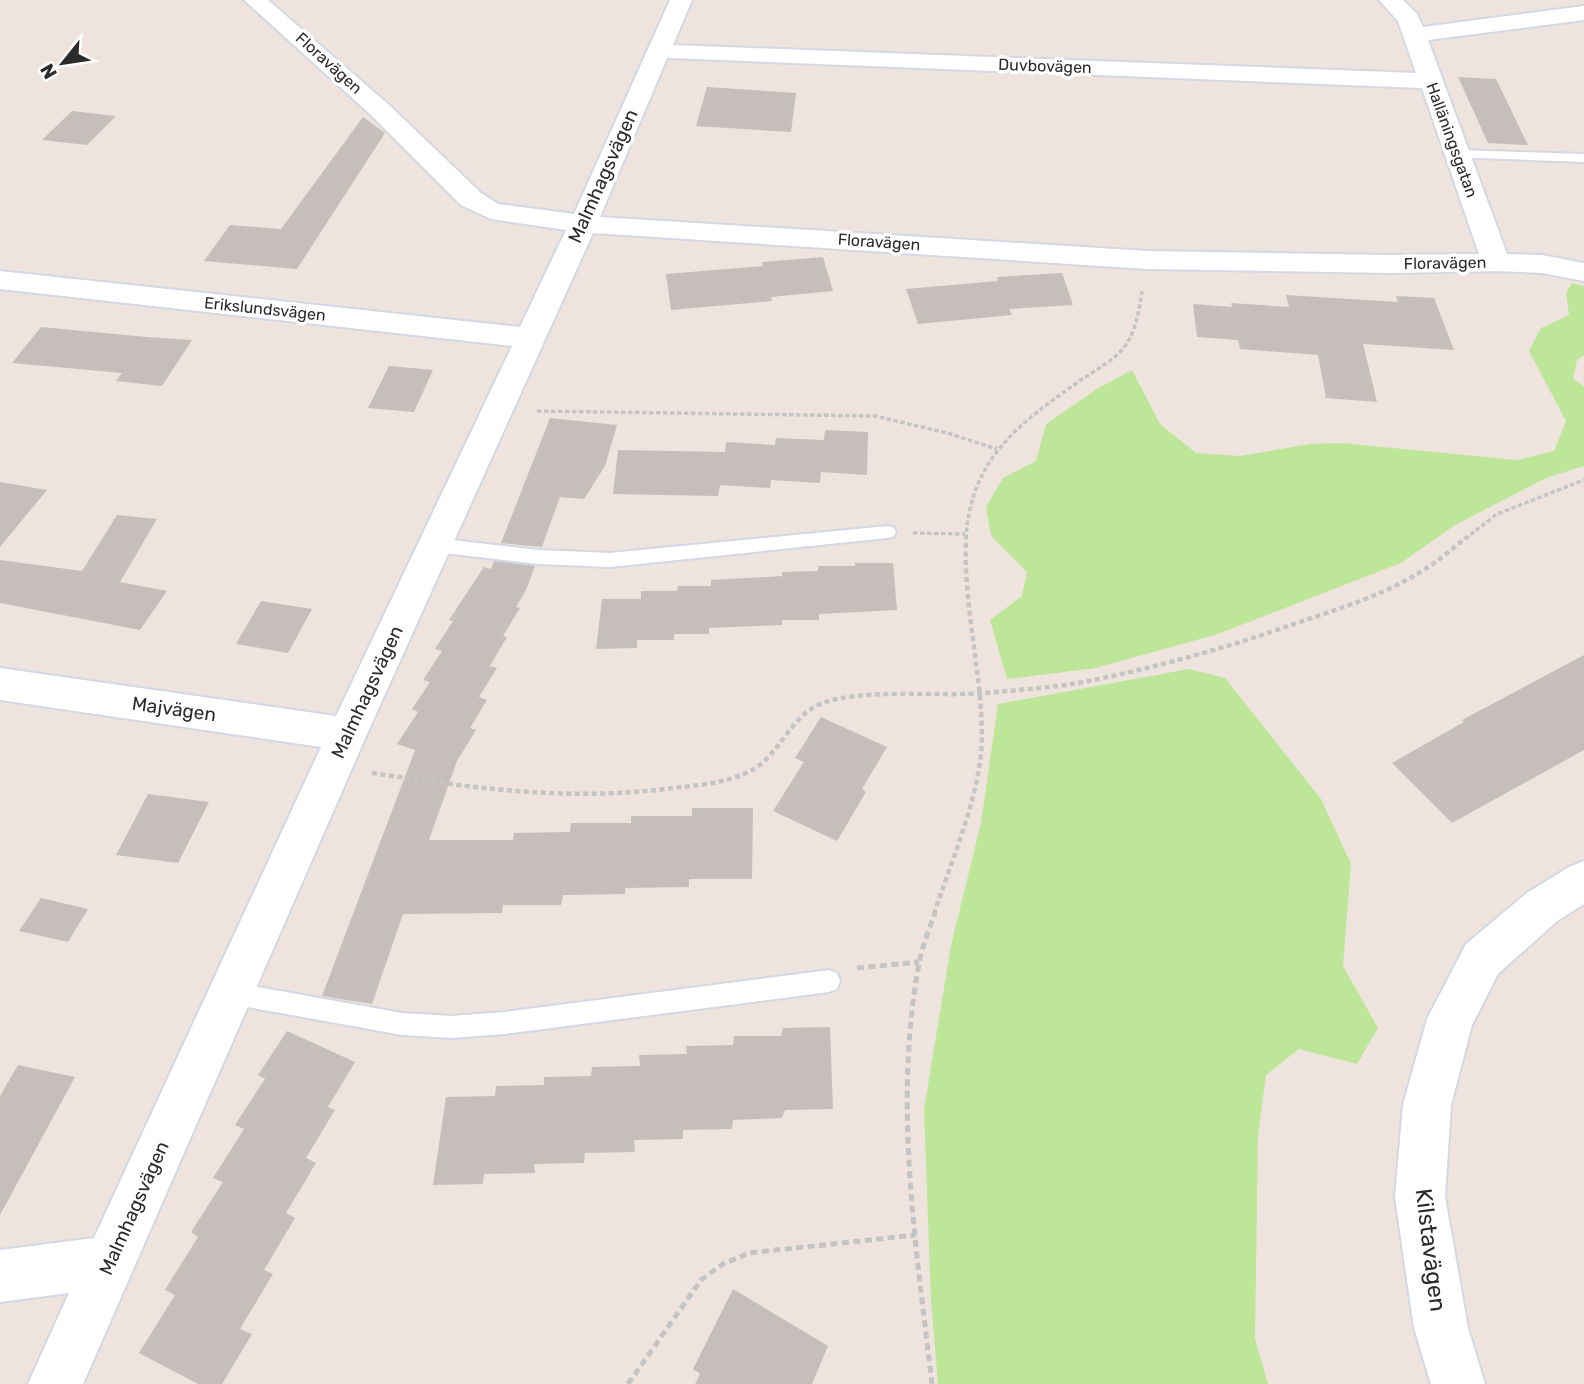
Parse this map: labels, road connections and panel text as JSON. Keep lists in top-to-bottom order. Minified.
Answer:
{"streets":{"street":["Floravägen","Duvbovägen","Halläningsgatan","Malmhagsvägen","Erikslundsvägen","Majvägen","Kilstavägen"]},"crossings":[["Floravägen","Halläningsgatan"],["Floravägen","Malmhagsvägen"],["Duvbovägen","Halläningsgatan"],["Duvbovägen","Malmhagsvägen"],["Malmhagsvägen","Erikslundsvägen"],["Malmhagsvägen","Majvägen"]],"north":"bottom left"}
